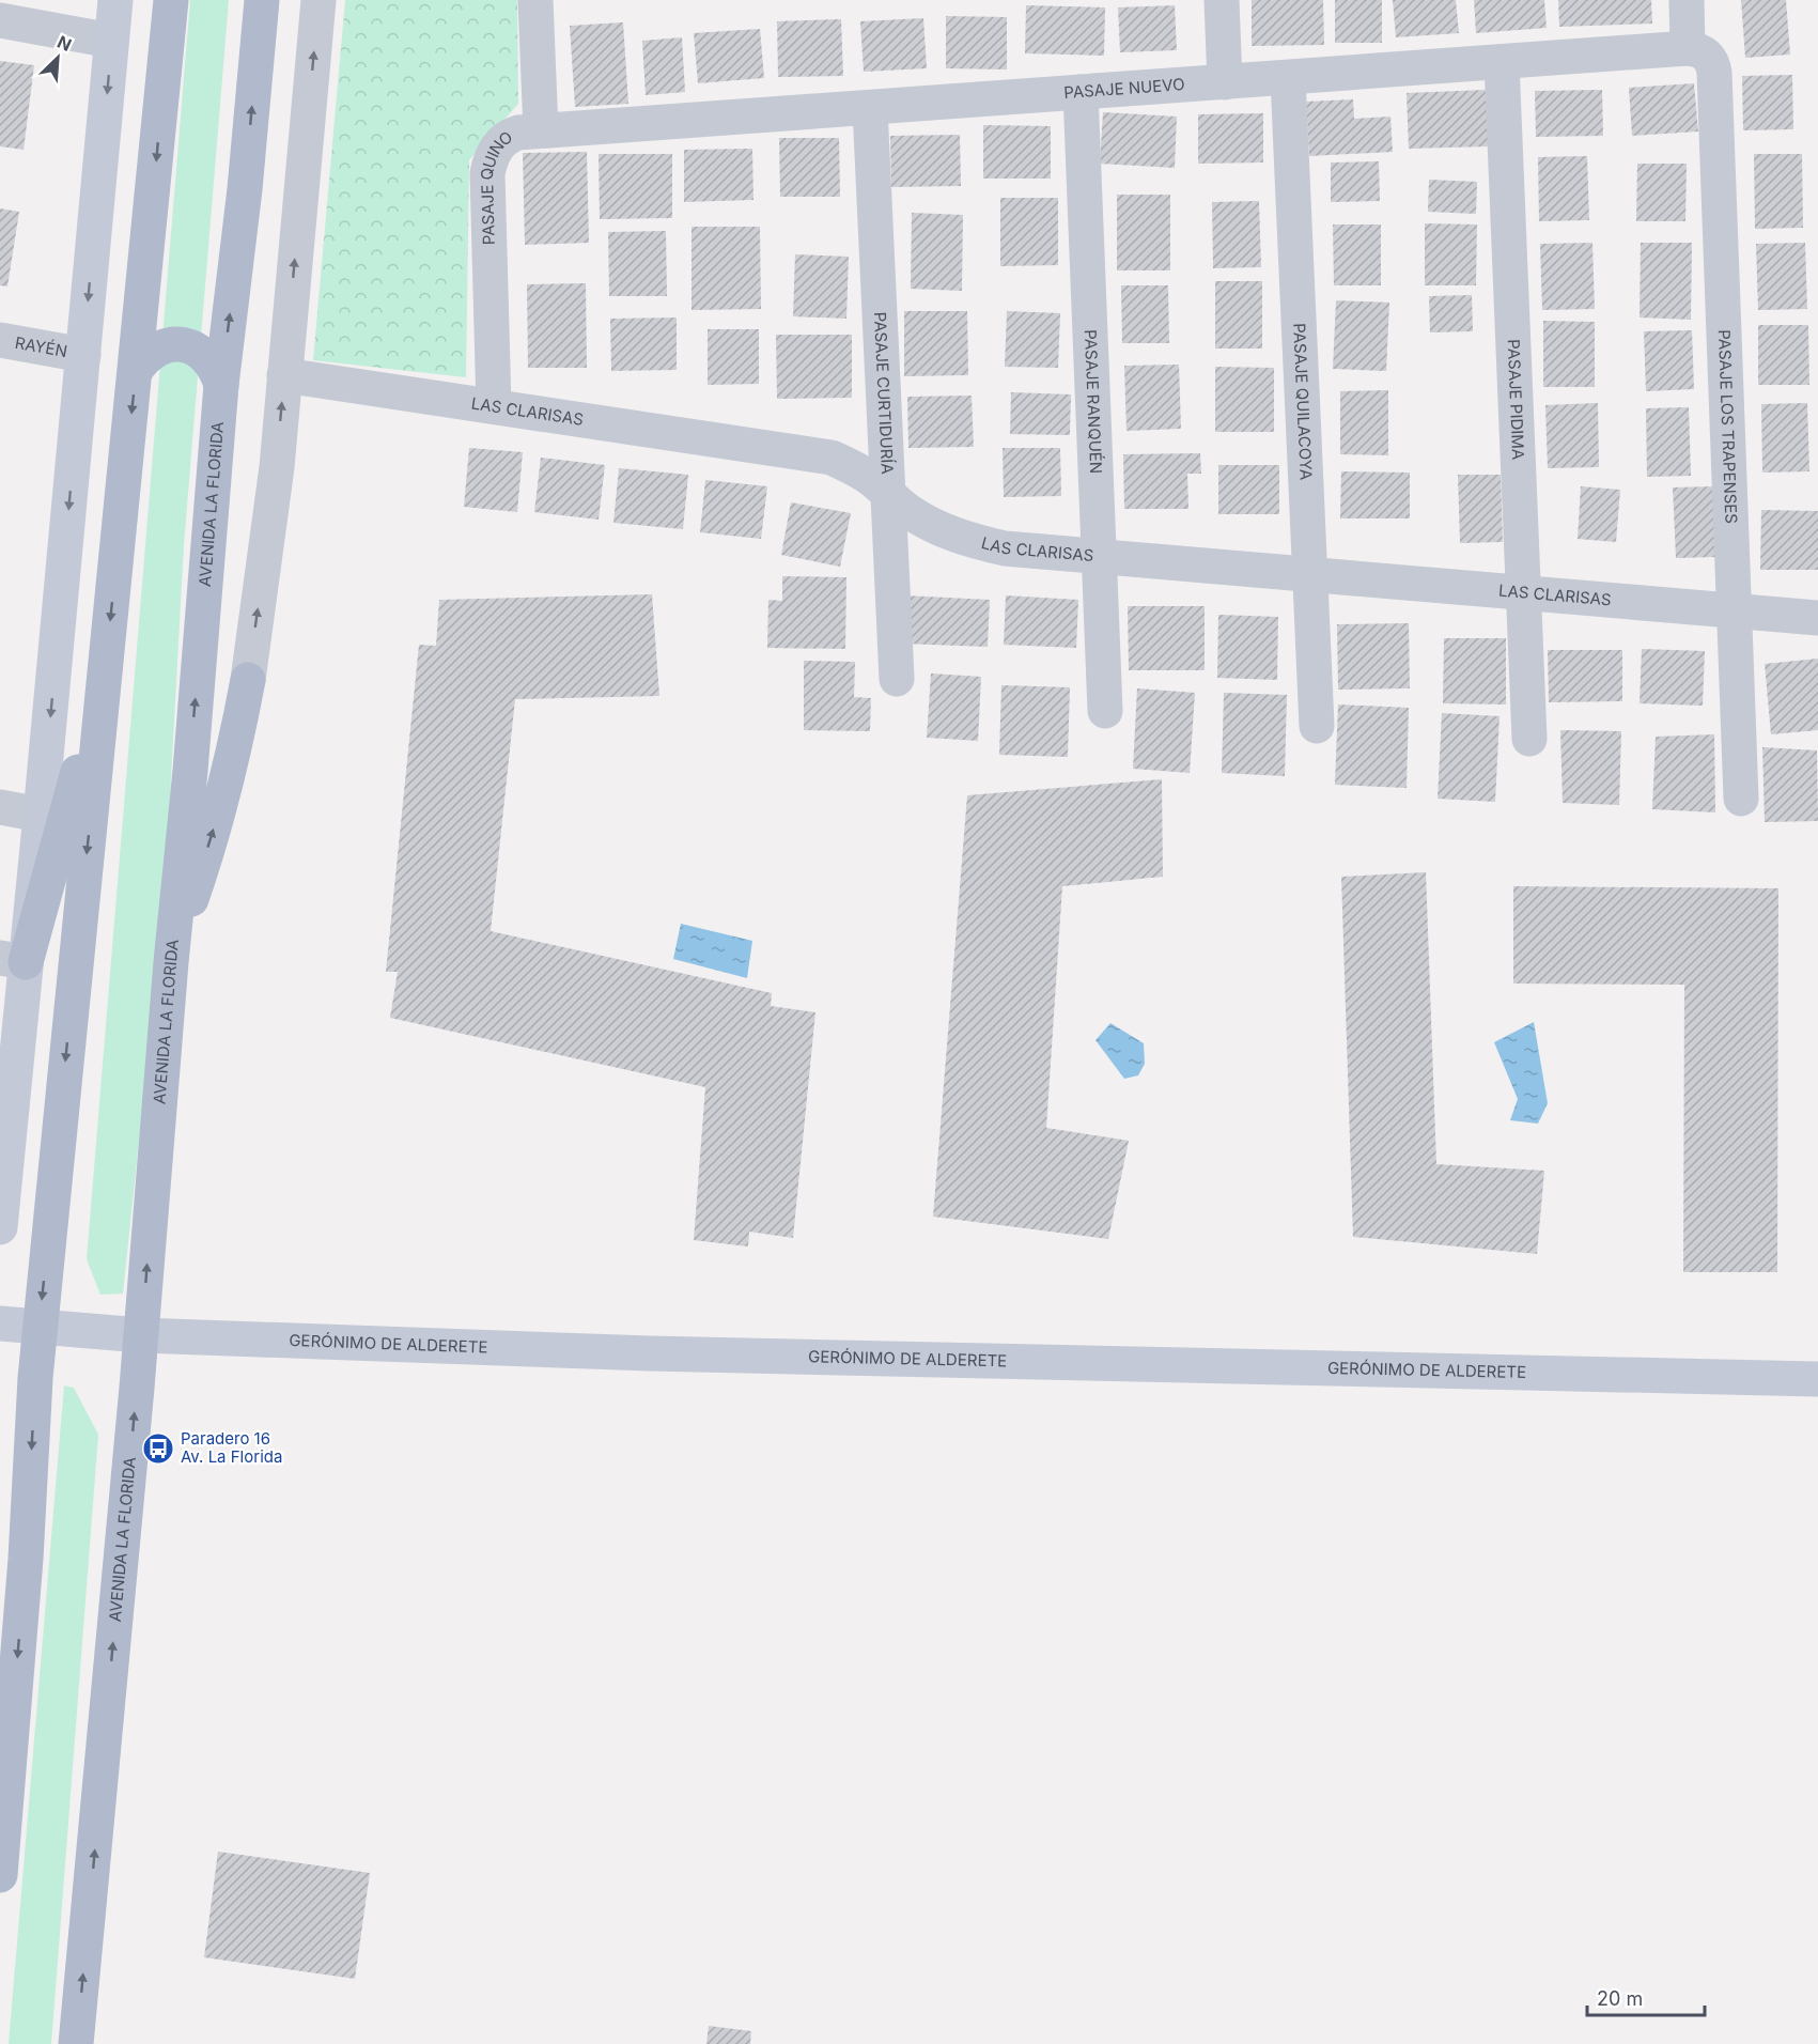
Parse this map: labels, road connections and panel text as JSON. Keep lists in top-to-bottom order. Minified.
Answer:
{"streets":{"main road":["AVENIDA LA FLORIDA"],"street":["PASAJE NUEVO","PASAJE QUINO","RAYÉN","PASAJE CURTIDURÍA","PASAJE PIDIMA","PASAJE RANQUÉN","PASAJE QUILACOYA","LAS CLARISAS","PASAJE LOS TRAPENSES","GERÓNIMO DE ALDERETE"]},"crossings":[["PASAJE NUEVO","PASAJE QUINO"],["PASAJE NUEVO","PASAJE CURTIDURÍA"],["PASAJE NUEVO","PASAJE PIDIMA"],["PASAJE NUEVO","PASAJE RANQUÉN"],["PASAJE NUEVO","PASAJE QUILACOYA"],["PASAJE NUEVO","PASAJE LOS TRAPENSES"],["PASAJE QUINO","LAS CLARISAS"],["PASAJE CURTIDURÍA","LAS CLARISAS"],["PASAJE PIDIMA","LAS CLARISAS"],["PASAJE RANQUÉN","LAS CLARISAS"],["PASAJE QUILACOYA","LAS CLARISAS"],["LAS CLARISAS","PASAJE LOS TRAPENSES"],["AVENIDA LA FLORIDA","GERÓNIMO DE ALDERETE"]],"places":{"bus stop":["Paradero 16 Av. La Florida"]},"scale_bar":"20 m","north":"top right"}
